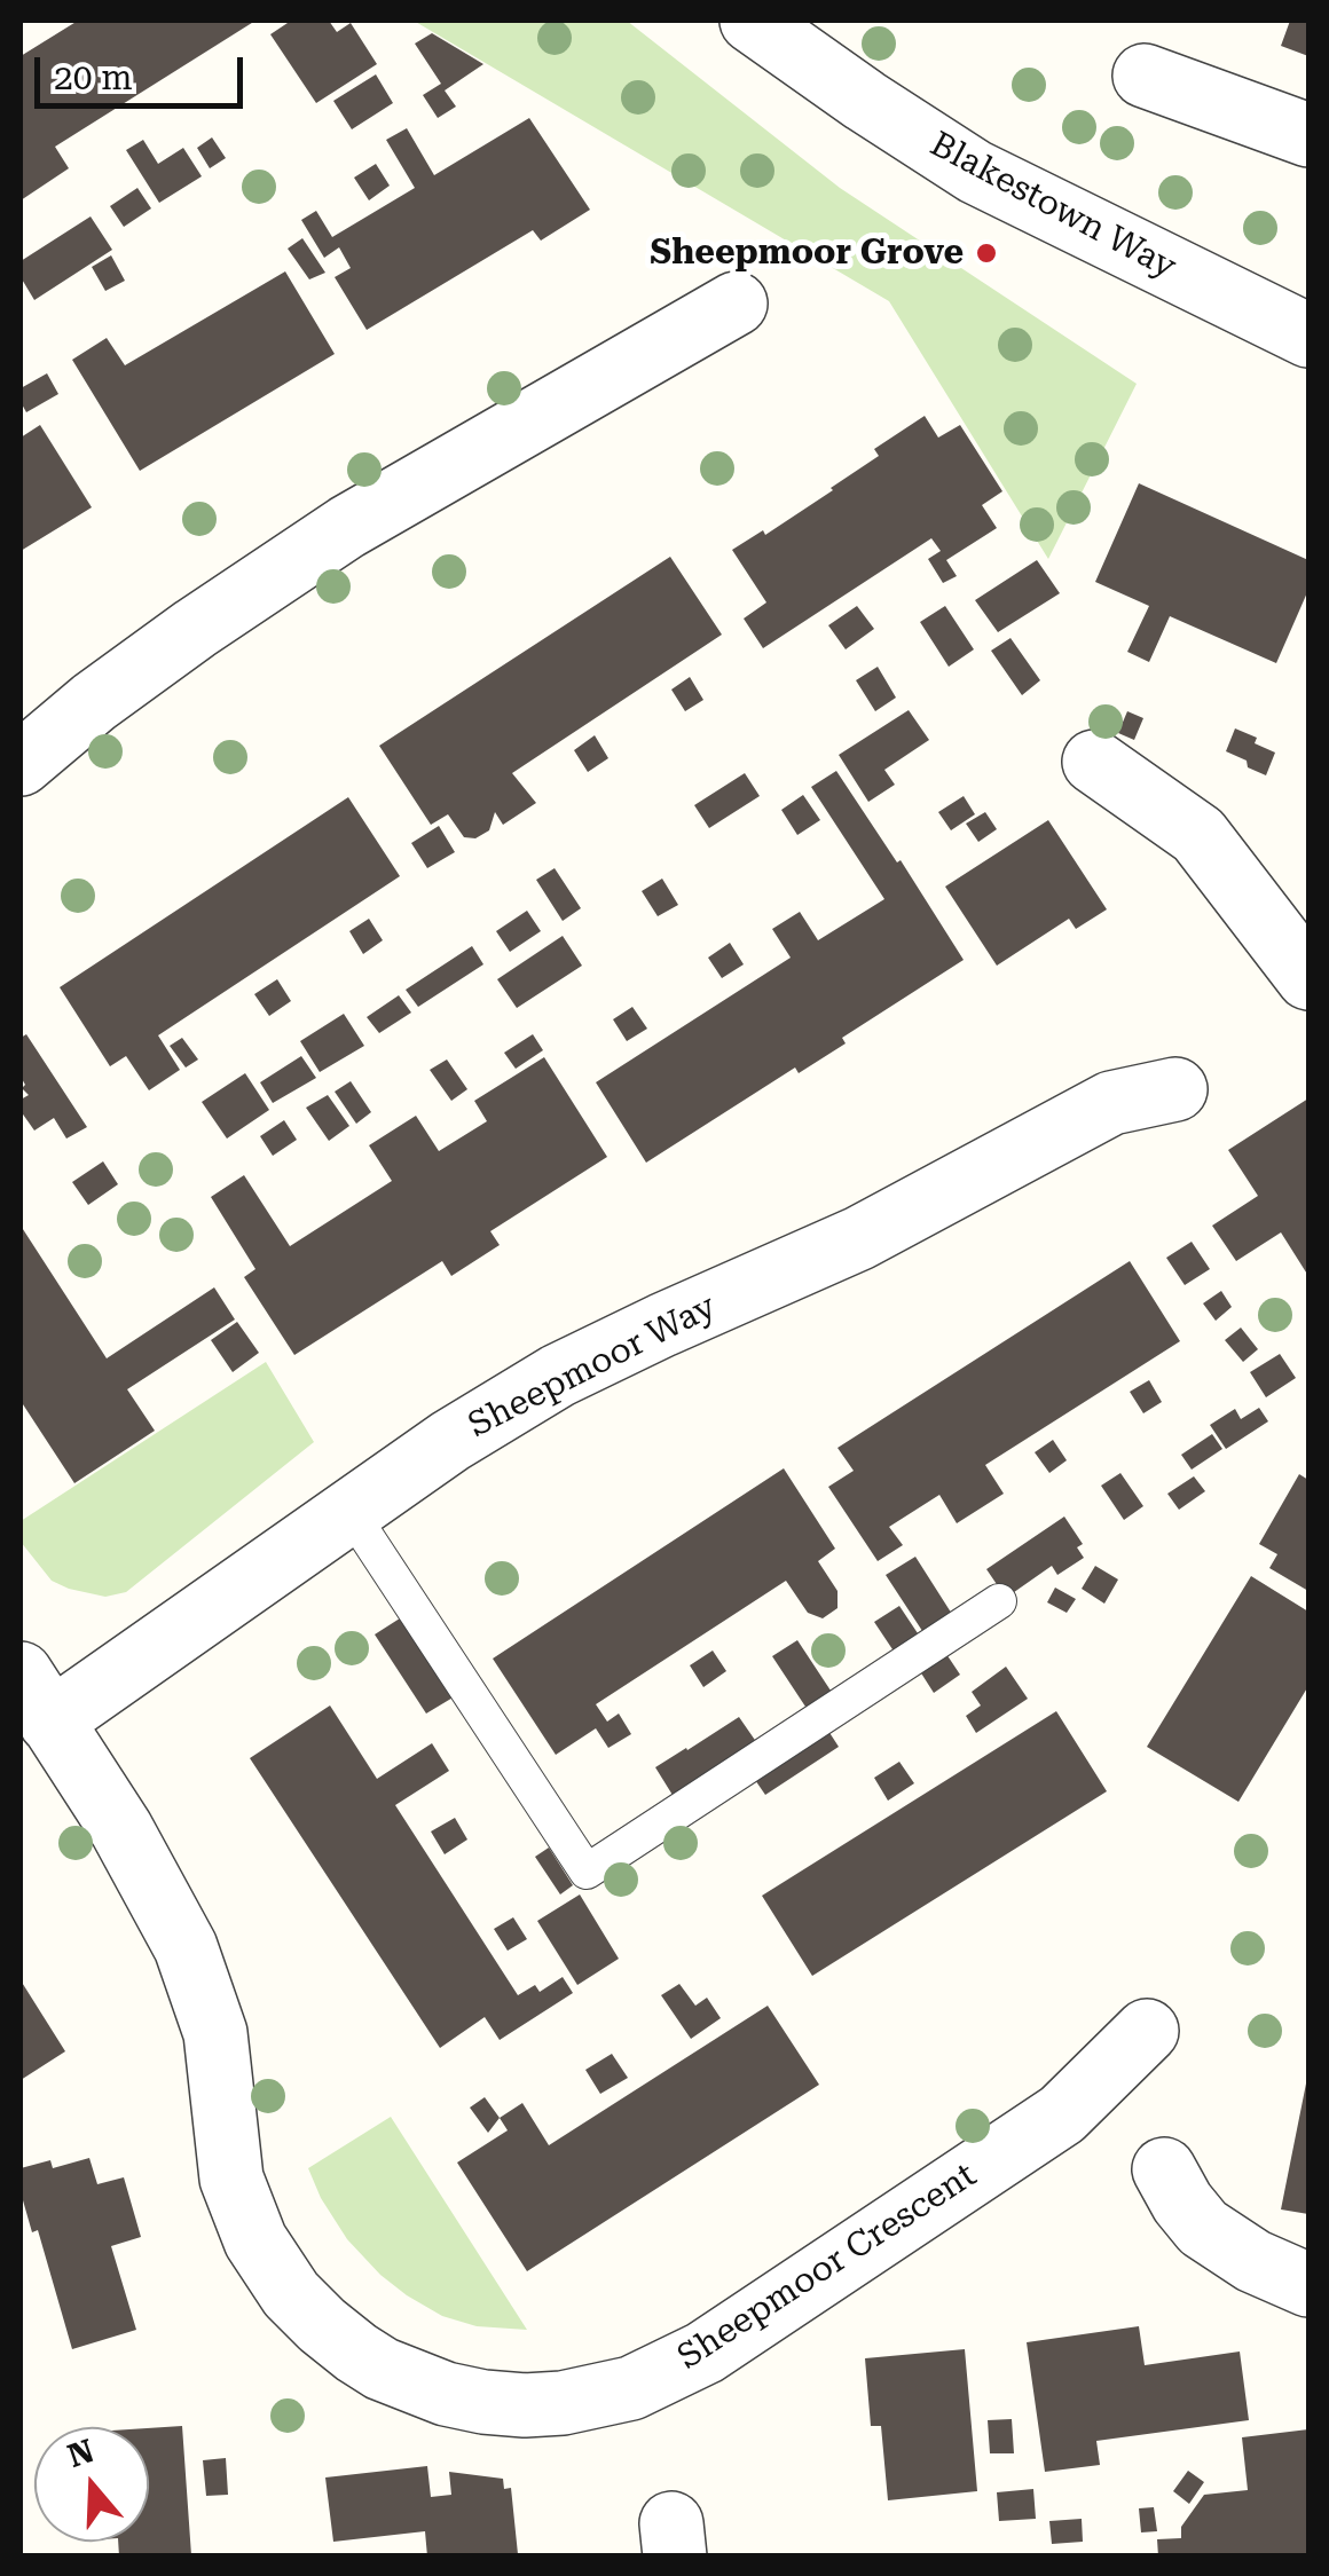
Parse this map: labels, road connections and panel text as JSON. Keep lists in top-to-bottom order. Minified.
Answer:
{"streets":{"street":["Blakestown Way","Sheepmoor Way","Sheepmoor Crescent"]},"crossings":[["Sheepmoor Way","Sheepmoor Crescent"]],"places":["Sheepmoor Grove"],"scale_bar":"20 m","north":"top"}
